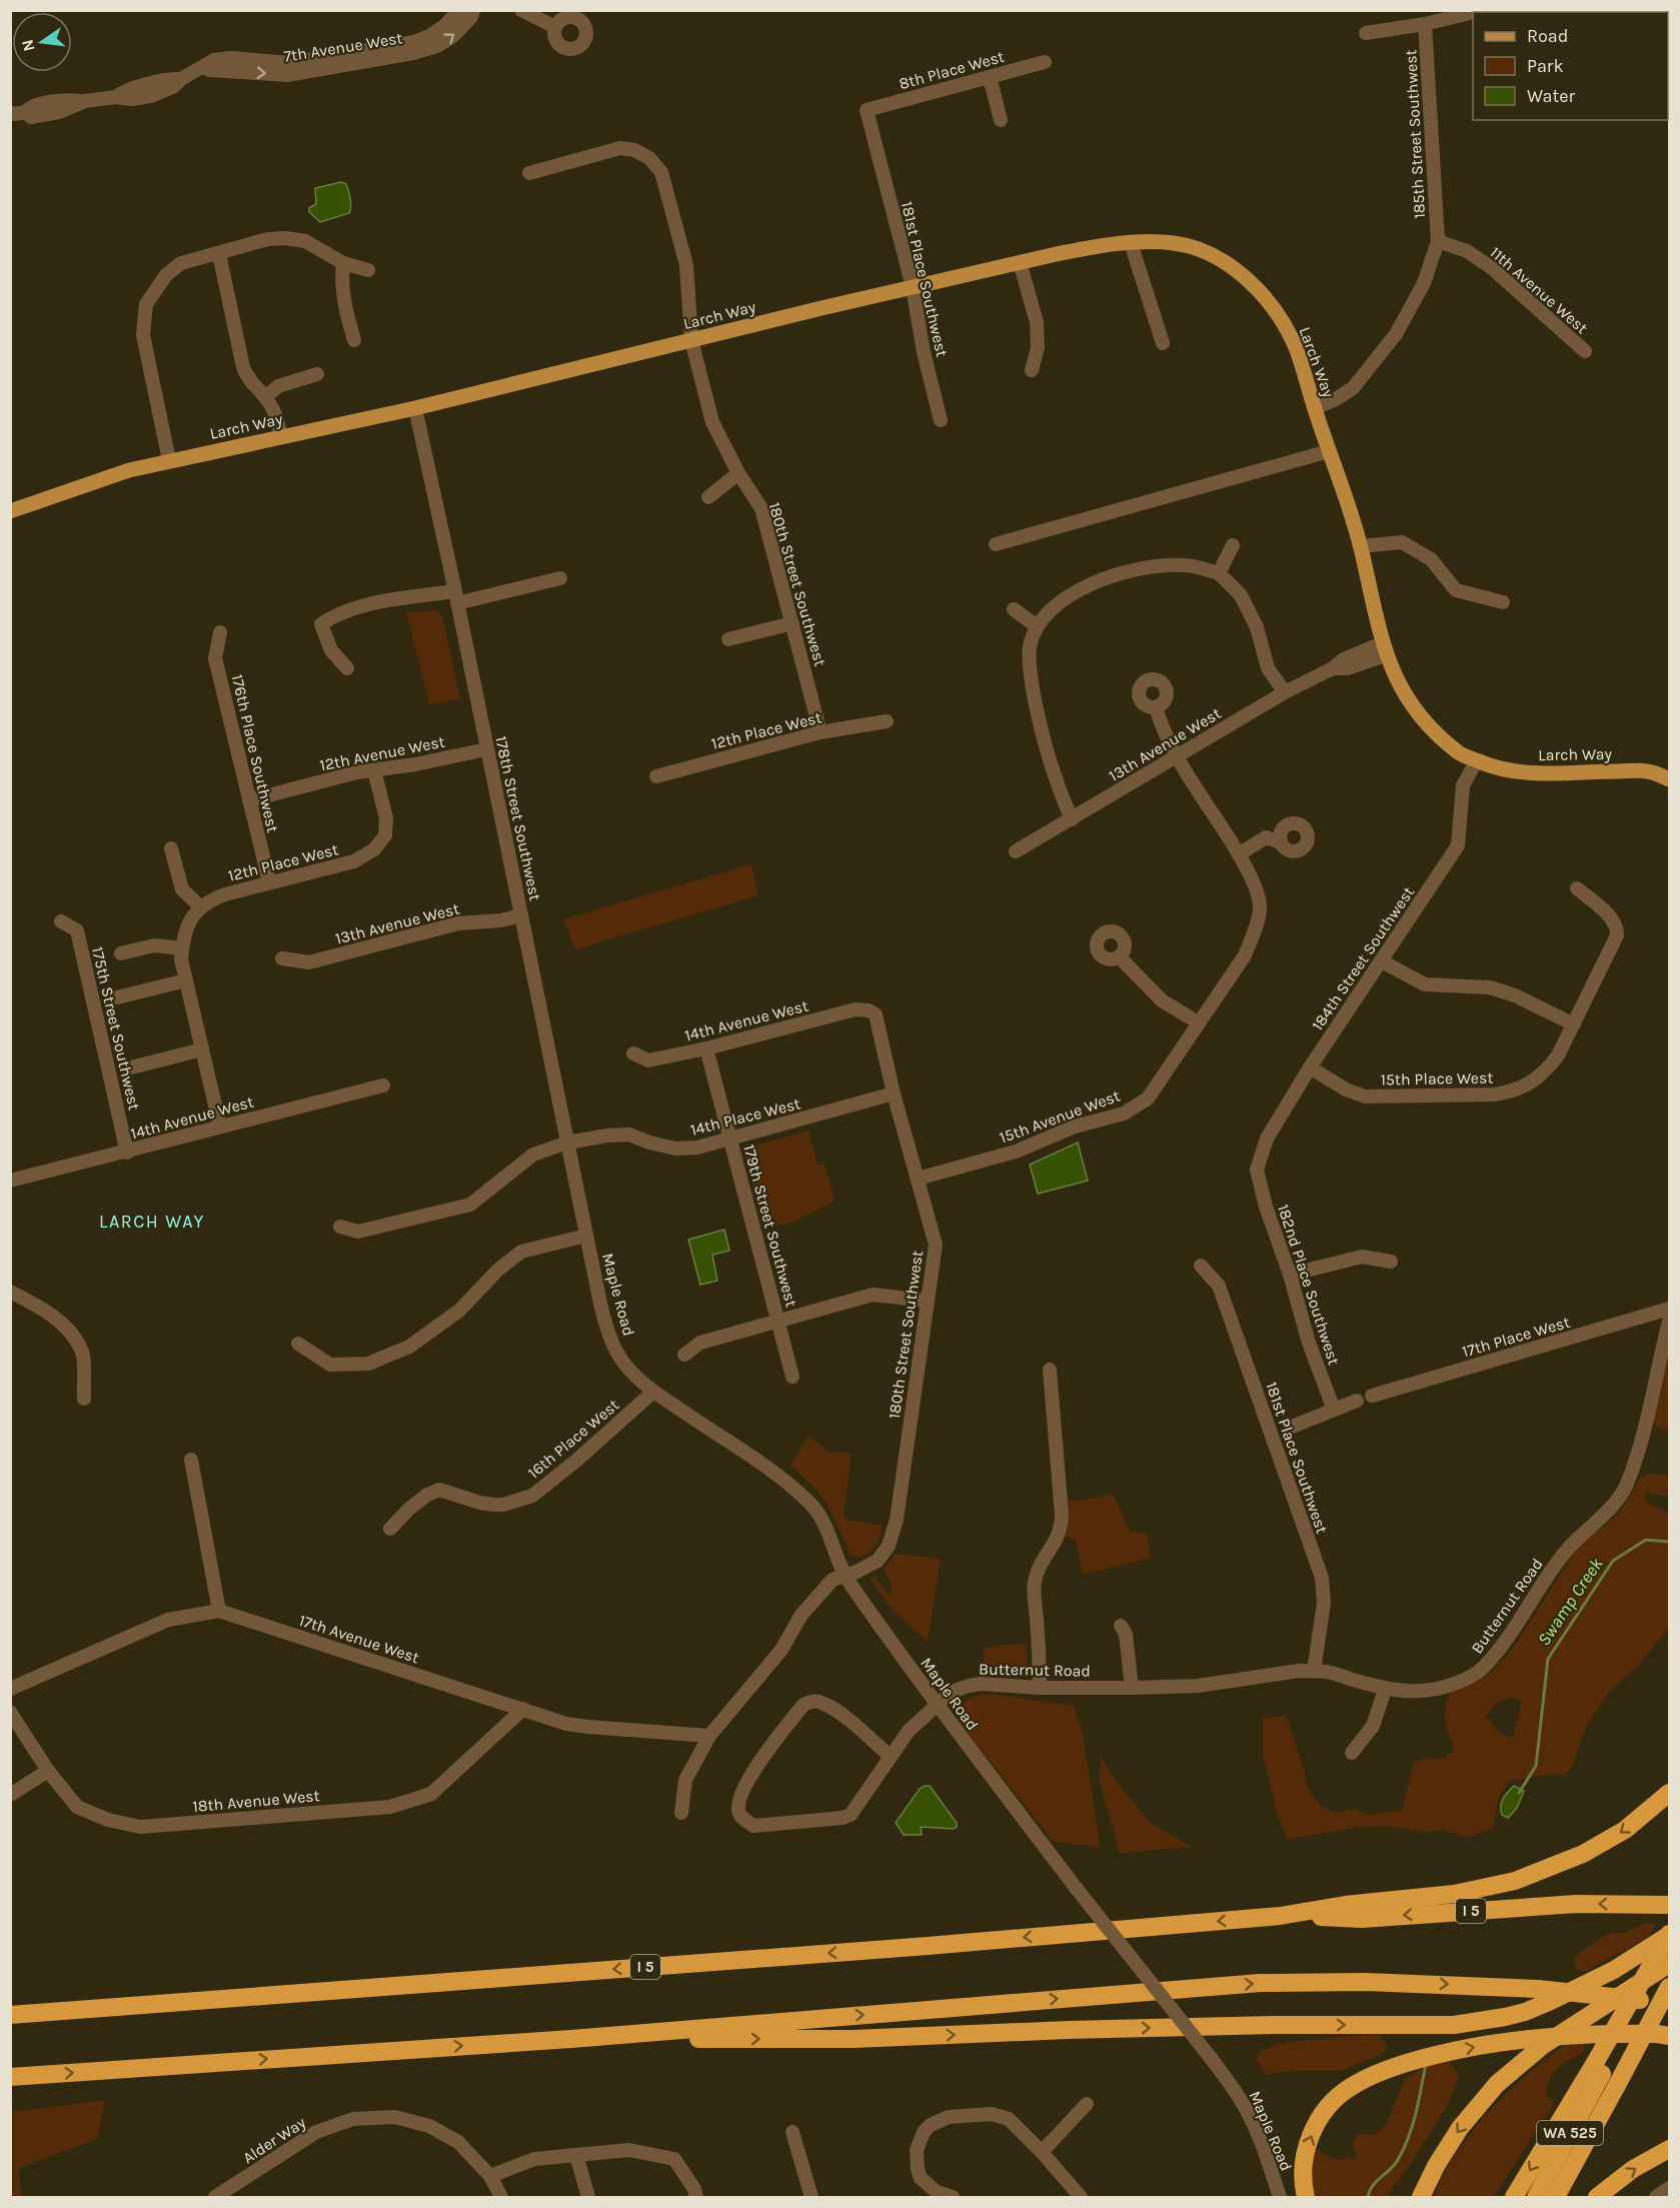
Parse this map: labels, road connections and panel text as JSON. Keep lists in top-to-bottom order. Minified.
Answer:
{"streets":{"highway":["I 5","WA 525"],"main road":["Larch Way"],"street":["7th Avenue West","8th Place West","185th Street Southwest","181st Place Southwest","11th Avenue West","180th Street Southwest","12th Place West","13th Avenue West","176th Place Southwest","12th Avenue West","178th Street Southwest","184th Street Southwest","14th Avenue West","175th Street Southwest","15th Place West","14th Place West","15th Avenue West","179th Street Southwest","182nd Place Southwest","Maple Road","17th Place West","16th Place West","Butternut Road","17th Avenue West","18th Avenue West","Alder Way"]},"crossings":[["8th Place West","181st Place Southwest"],["185th Street Southwest","11th Avenue West"],["181st Place Southwest","Larch Way"],["181st Place Southwest","Butternut Road"],["Larch Way","180th Street Southwest"],["Larch Way","13th Avenue West"],["Larch Way","178th Street Southwest"],["Larch Way","184th Street Southwest"],["180th Street Southwest","12th Place West"],["180th Street Southwest","14th Avenue West"],["180th Street Southwest","14th Place West"],["180th Street Southwest","15th Avenue West"],["180th Street Southwest","Maple Road"],["12th Place West","176th Place Southwest"],["12th Place West","12th Avenue West"],["13th Avenue West","178th Street Southwest"],["13th Avenue West","15th Avenue West"],["176th Place Southwest","12th Avenue West"],["12th Avenue West","178th Street Southwest"],["178th Street Southwest","14th Place West"],["178th Street Southwest","Maple Road"],["184th Street Southwest","15th Place West"],["184th Street Southwest","182nd Place Southwest"],["14th Avenue West","175th Street Southwest"],["14th Avenue West","179th Street Southwest"],["14th Place West","179th Street Southwest"],["Maple Road","16th Place West"],["Maple Road","Butternut Road"],["17th Avenue West","18th Avenue West"]],"districts":["LARCH WAY"],"water":["Swamp Creek"],"legend":["Road","Park","Water"],"north":"left"}
